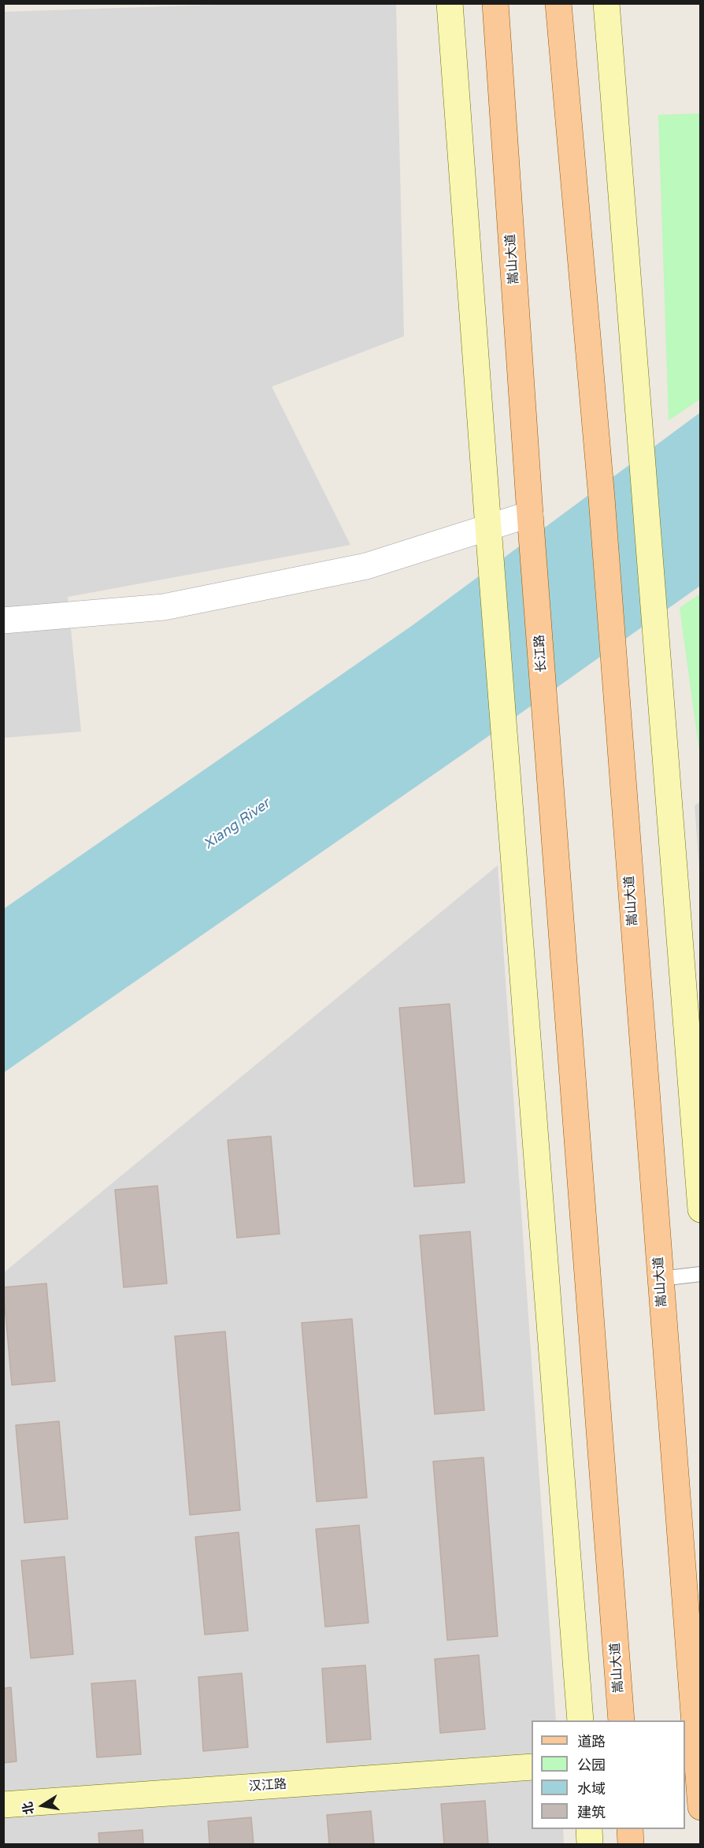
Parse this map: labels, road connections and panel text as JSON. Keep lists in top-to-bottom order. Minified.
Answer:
{"streets":{"main road":["嵩山大道","长江路","汉江路"]},"crossings":[["嵩山大道","长江路"]],"water":["Xiang River"],"legend":["道路","公园","水域","建筑"],"north":"left"}
